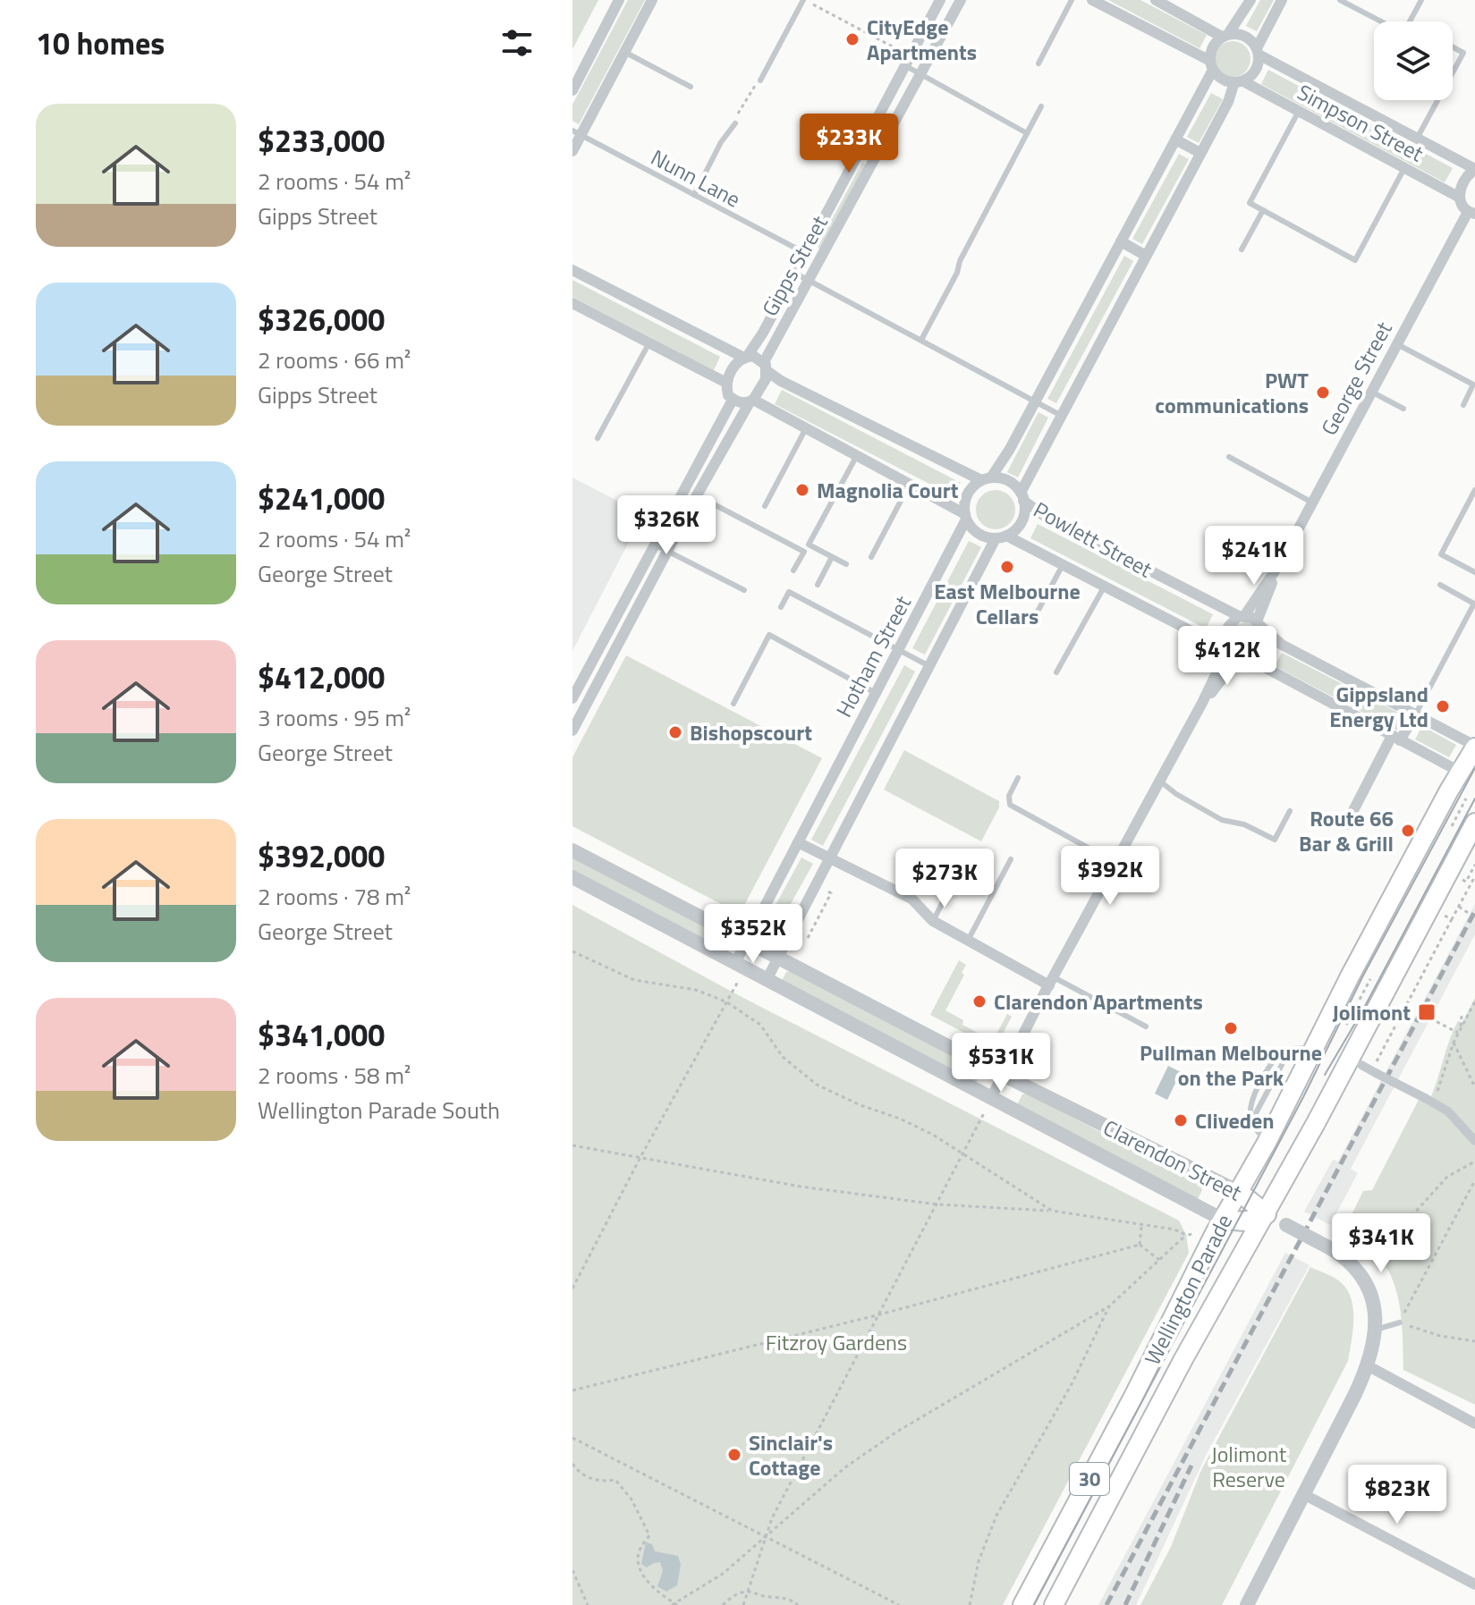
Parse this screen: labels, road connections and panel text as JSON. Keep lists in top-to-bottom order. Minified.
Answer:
{"streets":{"main road":["Clarendon Street","Wellington Parade","30"],"street":["Simpson Street","Gipps Street","George Street","Powlett Street","Hotham Street"],"lane":["Nunn Lane"]},"crossings":[["Nunn Lane","Gipps Street"],["George Street","Powlett Street"],["Powlett Street","Hotham Street"],["Powlett Street","Wellington Parade"],["Hotham Street","Clarendon Street"],["Clarendon Street","Wellington Parade"]],"parks":["Fitzroy Gardens","Jolimont Reserve"],"places":{"other":["CityEdge Apartments","PWT communications","Magnolia Court","East Melbourne Cellars","Gippsland Energy Ltd","Bishopscourt","Route 66 Bar & Grill","Clarendon Apartments","Pullman Melbourne on the Park","Cliveden","Sinclair's Cottage"],"transit":["Jolimont"]},"page":{"heading":"10 homes","list":[{"name":"$233,000","note":"2 rooms · 54 m² · Gipps Street"},{"name":"$326,000","note":"2 rooms · 66 m² · Gipps Street"},{"name":"$241,000","note":"2 rooms · 54 m² · George Street"},{"name":"$412,000","note":"3 rooms · 95 m² · George Street"},{"name":"$392,000","note":"2 rooms · 78 m² · George Street"},{"name":"$341,000","note":"2 rooms · 58 m² · Wellington Parade South"}],"price":["$233K","$326K","$241K","$412K","$392K","$273K","$352K","$531K","$341K","$823K"]}}
